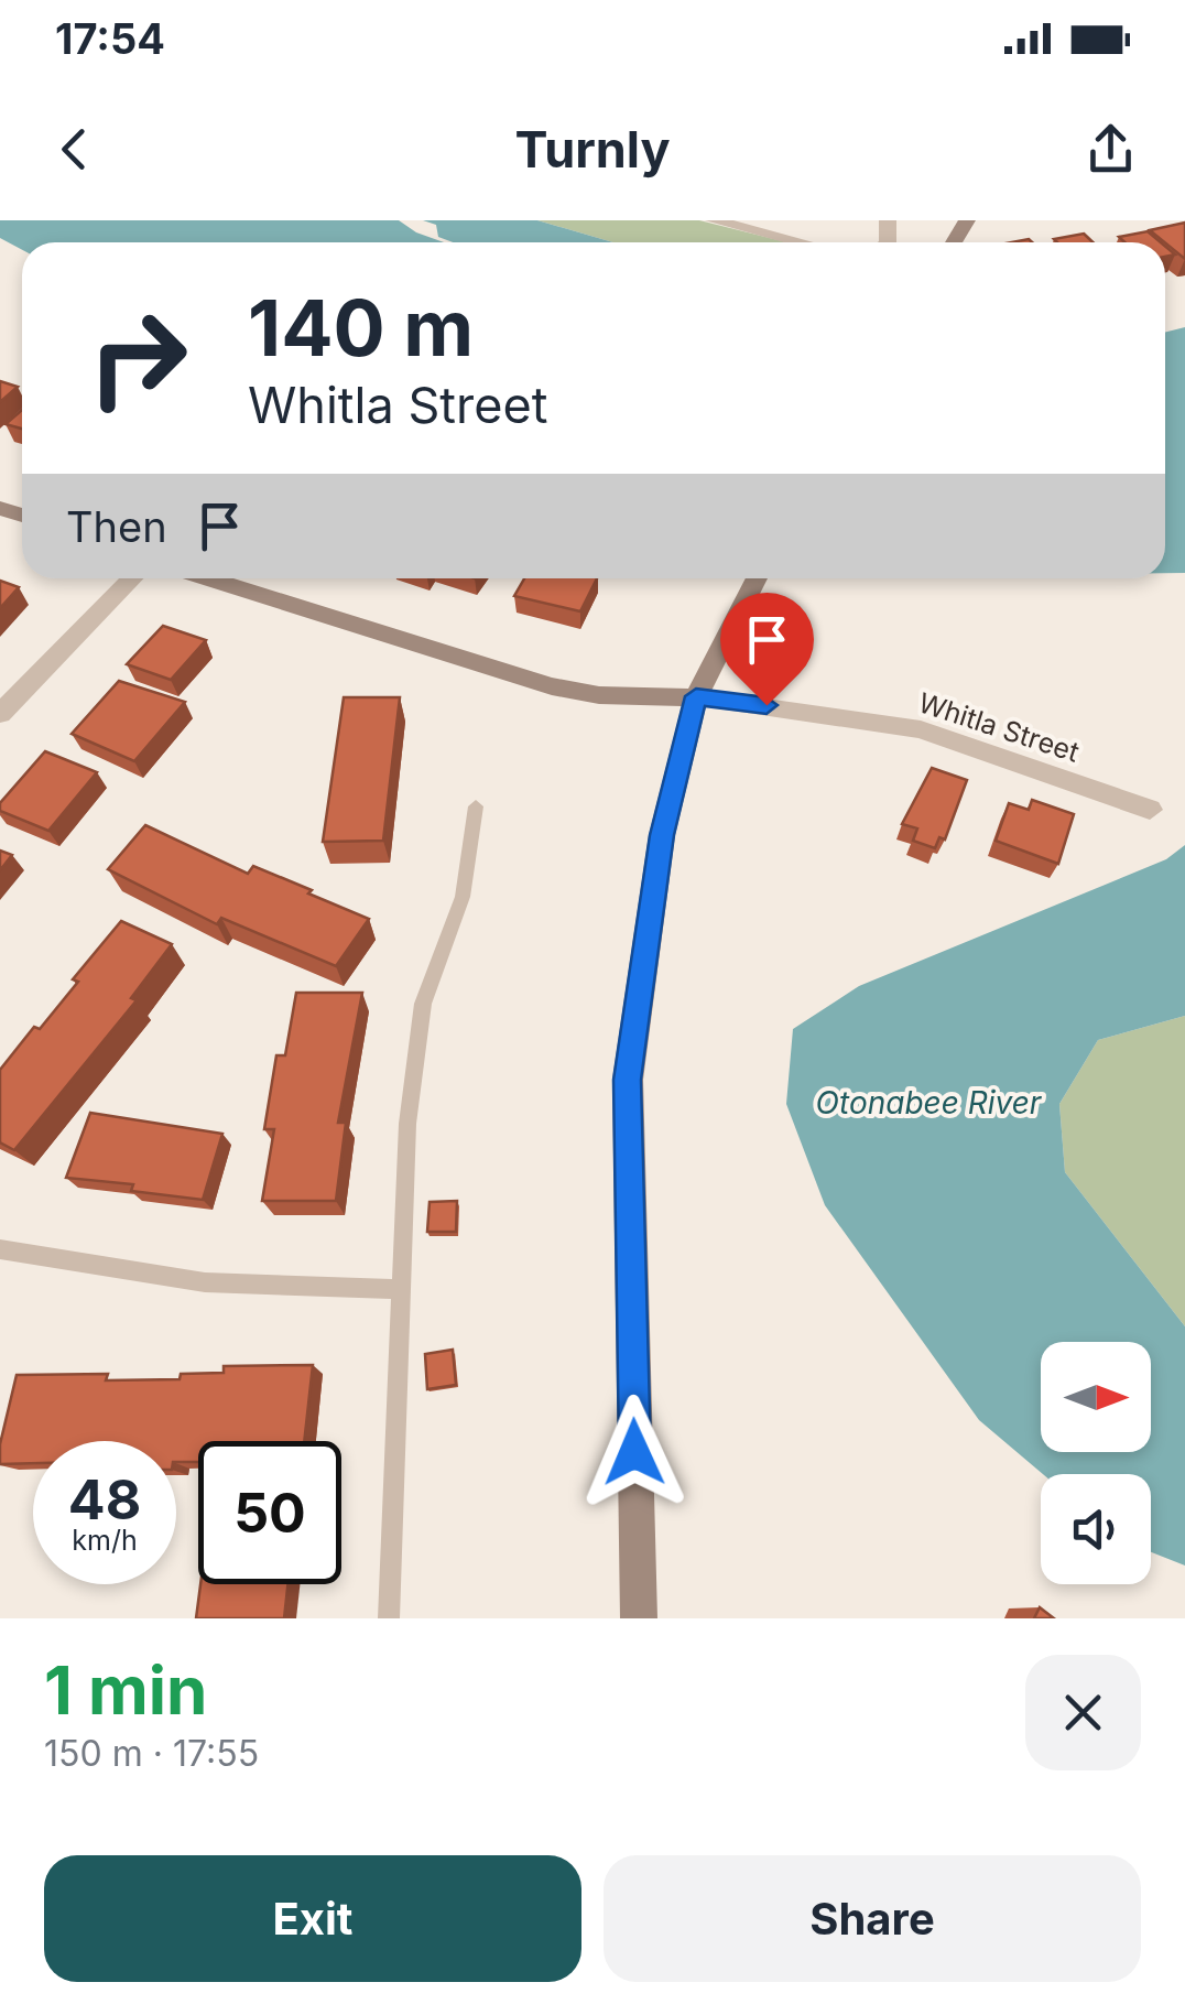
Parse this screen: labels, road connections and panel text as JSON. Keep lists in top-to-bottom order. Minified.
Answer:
{"streets":{"street":["Whitla Street"]},"water":["Otonabee River"],"north":"right","page":{"status":"17:54","header":"Turnly","turn":["140 m","Whitla Street"],"then":"Then","speed":"48 km/h","limit":"50","heading":["1 min","150 m · 17:55"],"buttons":["Exit","Share"]}}
